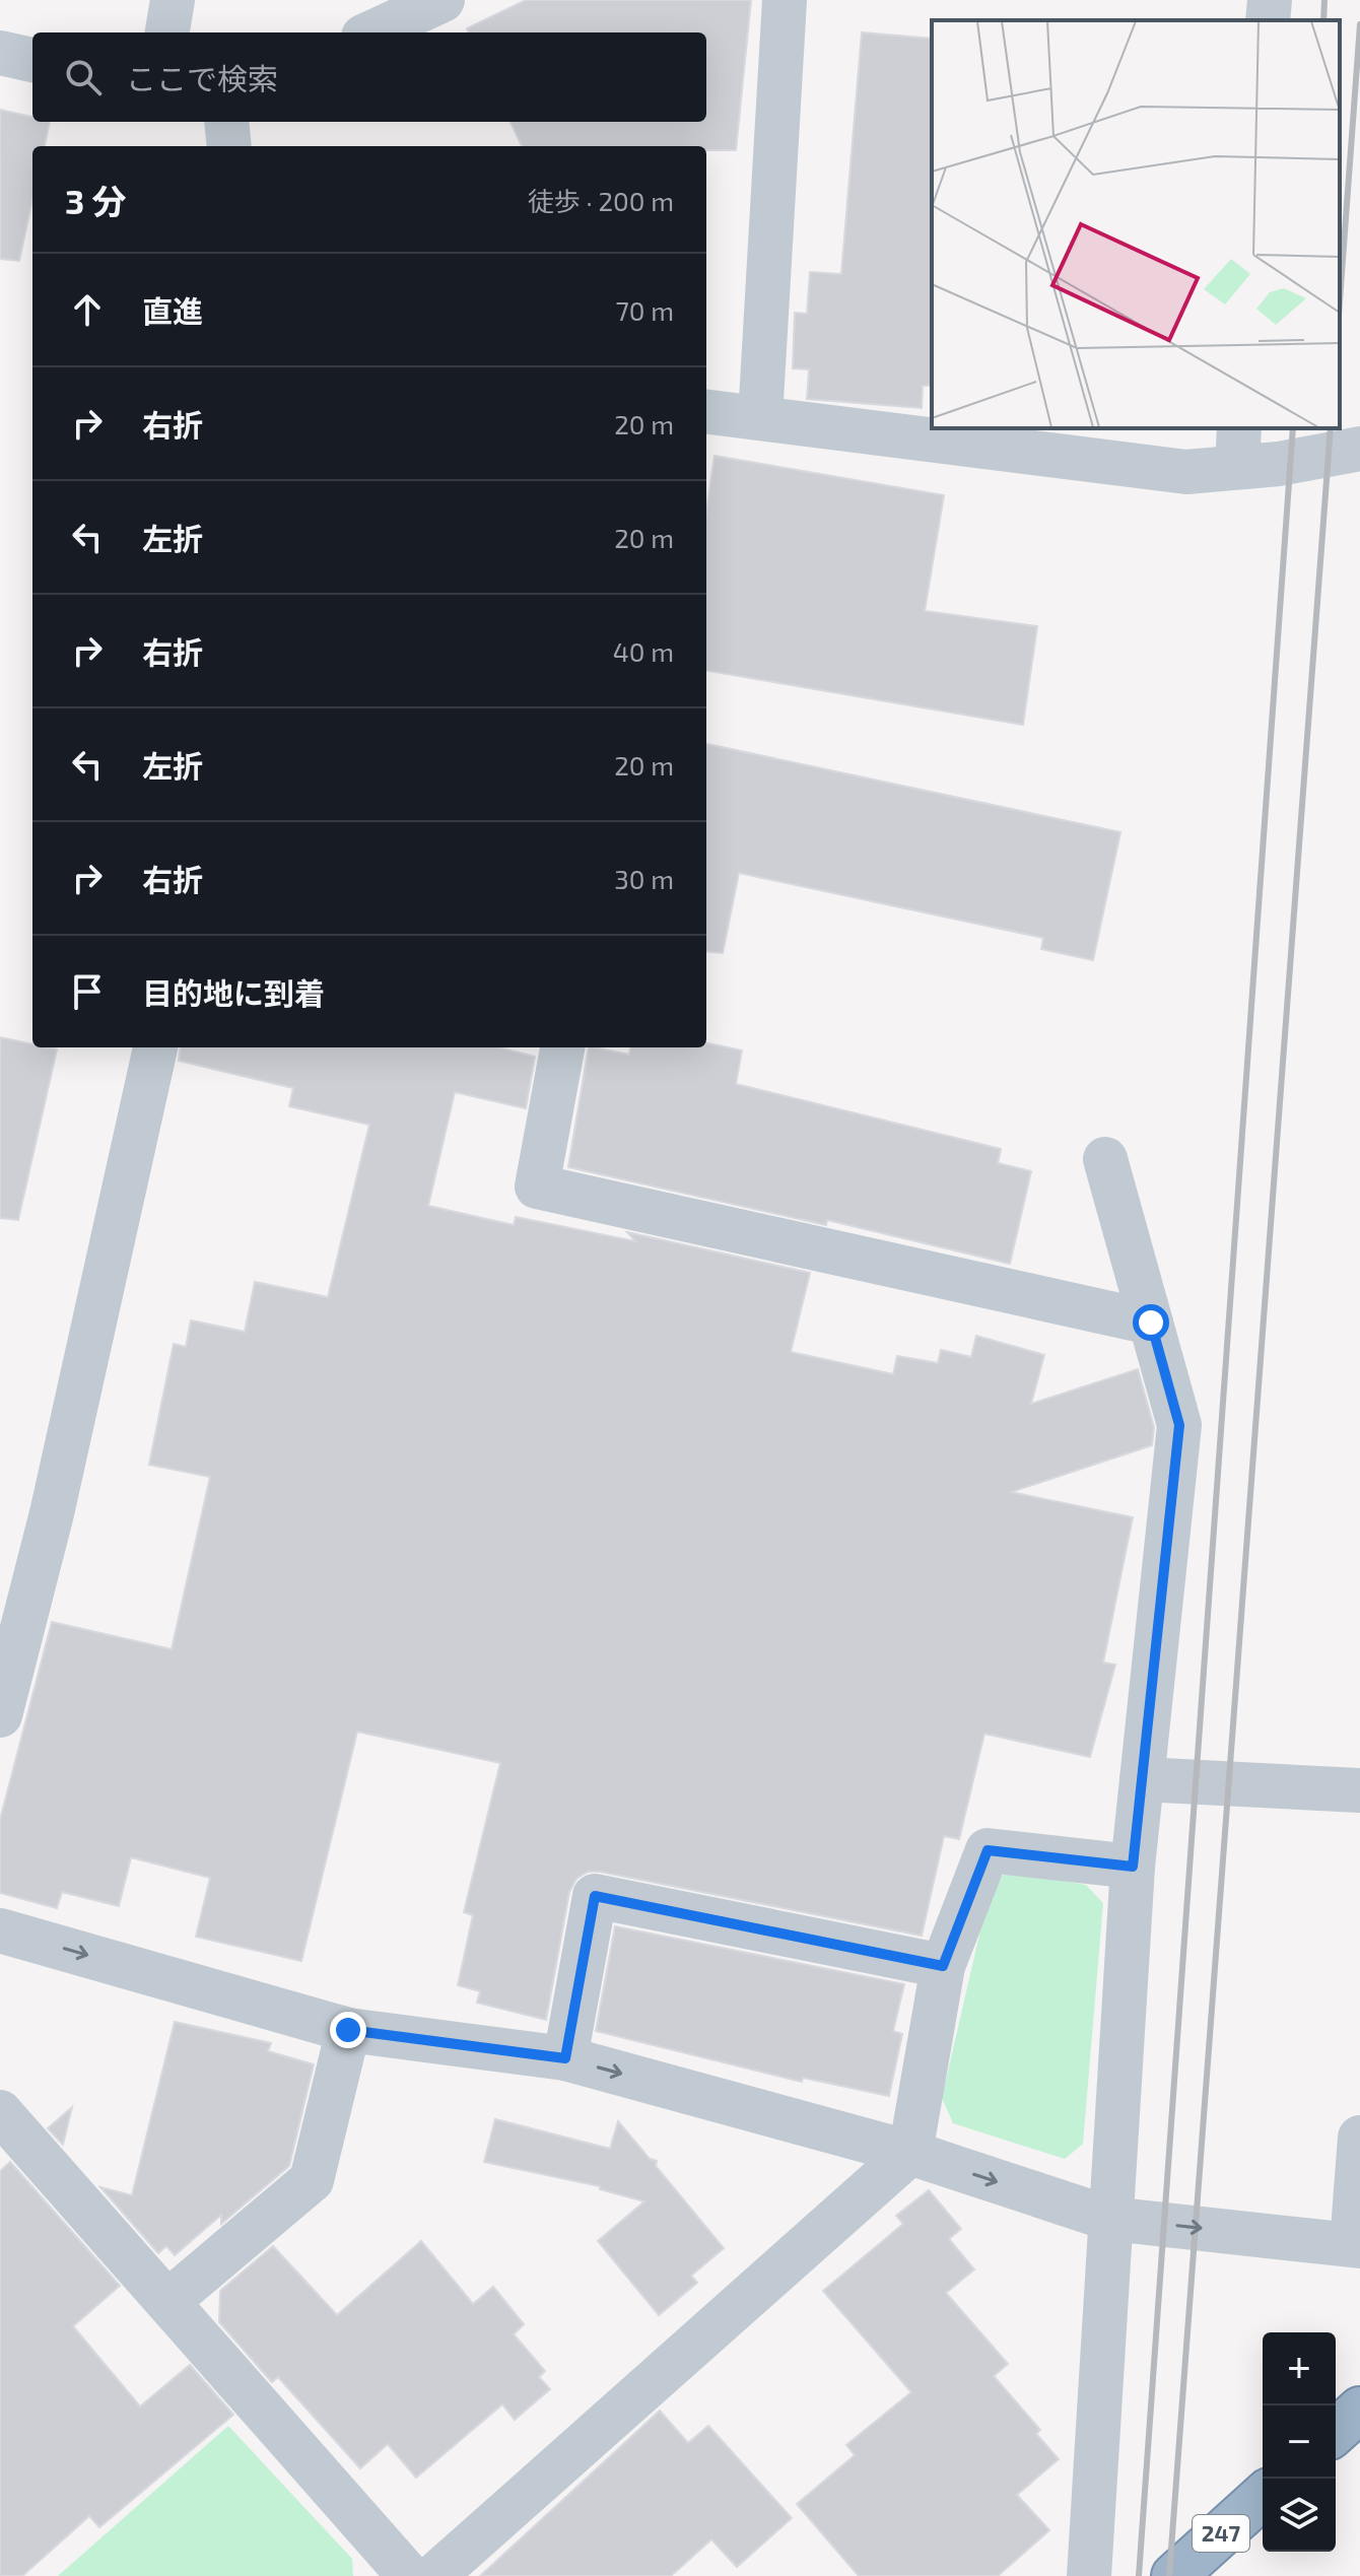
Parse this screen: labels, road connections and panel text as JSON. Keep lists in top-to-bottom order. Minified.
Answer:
{"streets":{"highway":["247"]},"page":{"search":"ここで検索","heading":["3 分","徒歩 · 200 m"],"list":[["直進","70 m"],["右折","20 m"],["左折","20 m"],["右折","40 m"],["左折","20 m"],["右折","30 m"],"目的地に到着"],"map_buttons":["+","−"]}}
